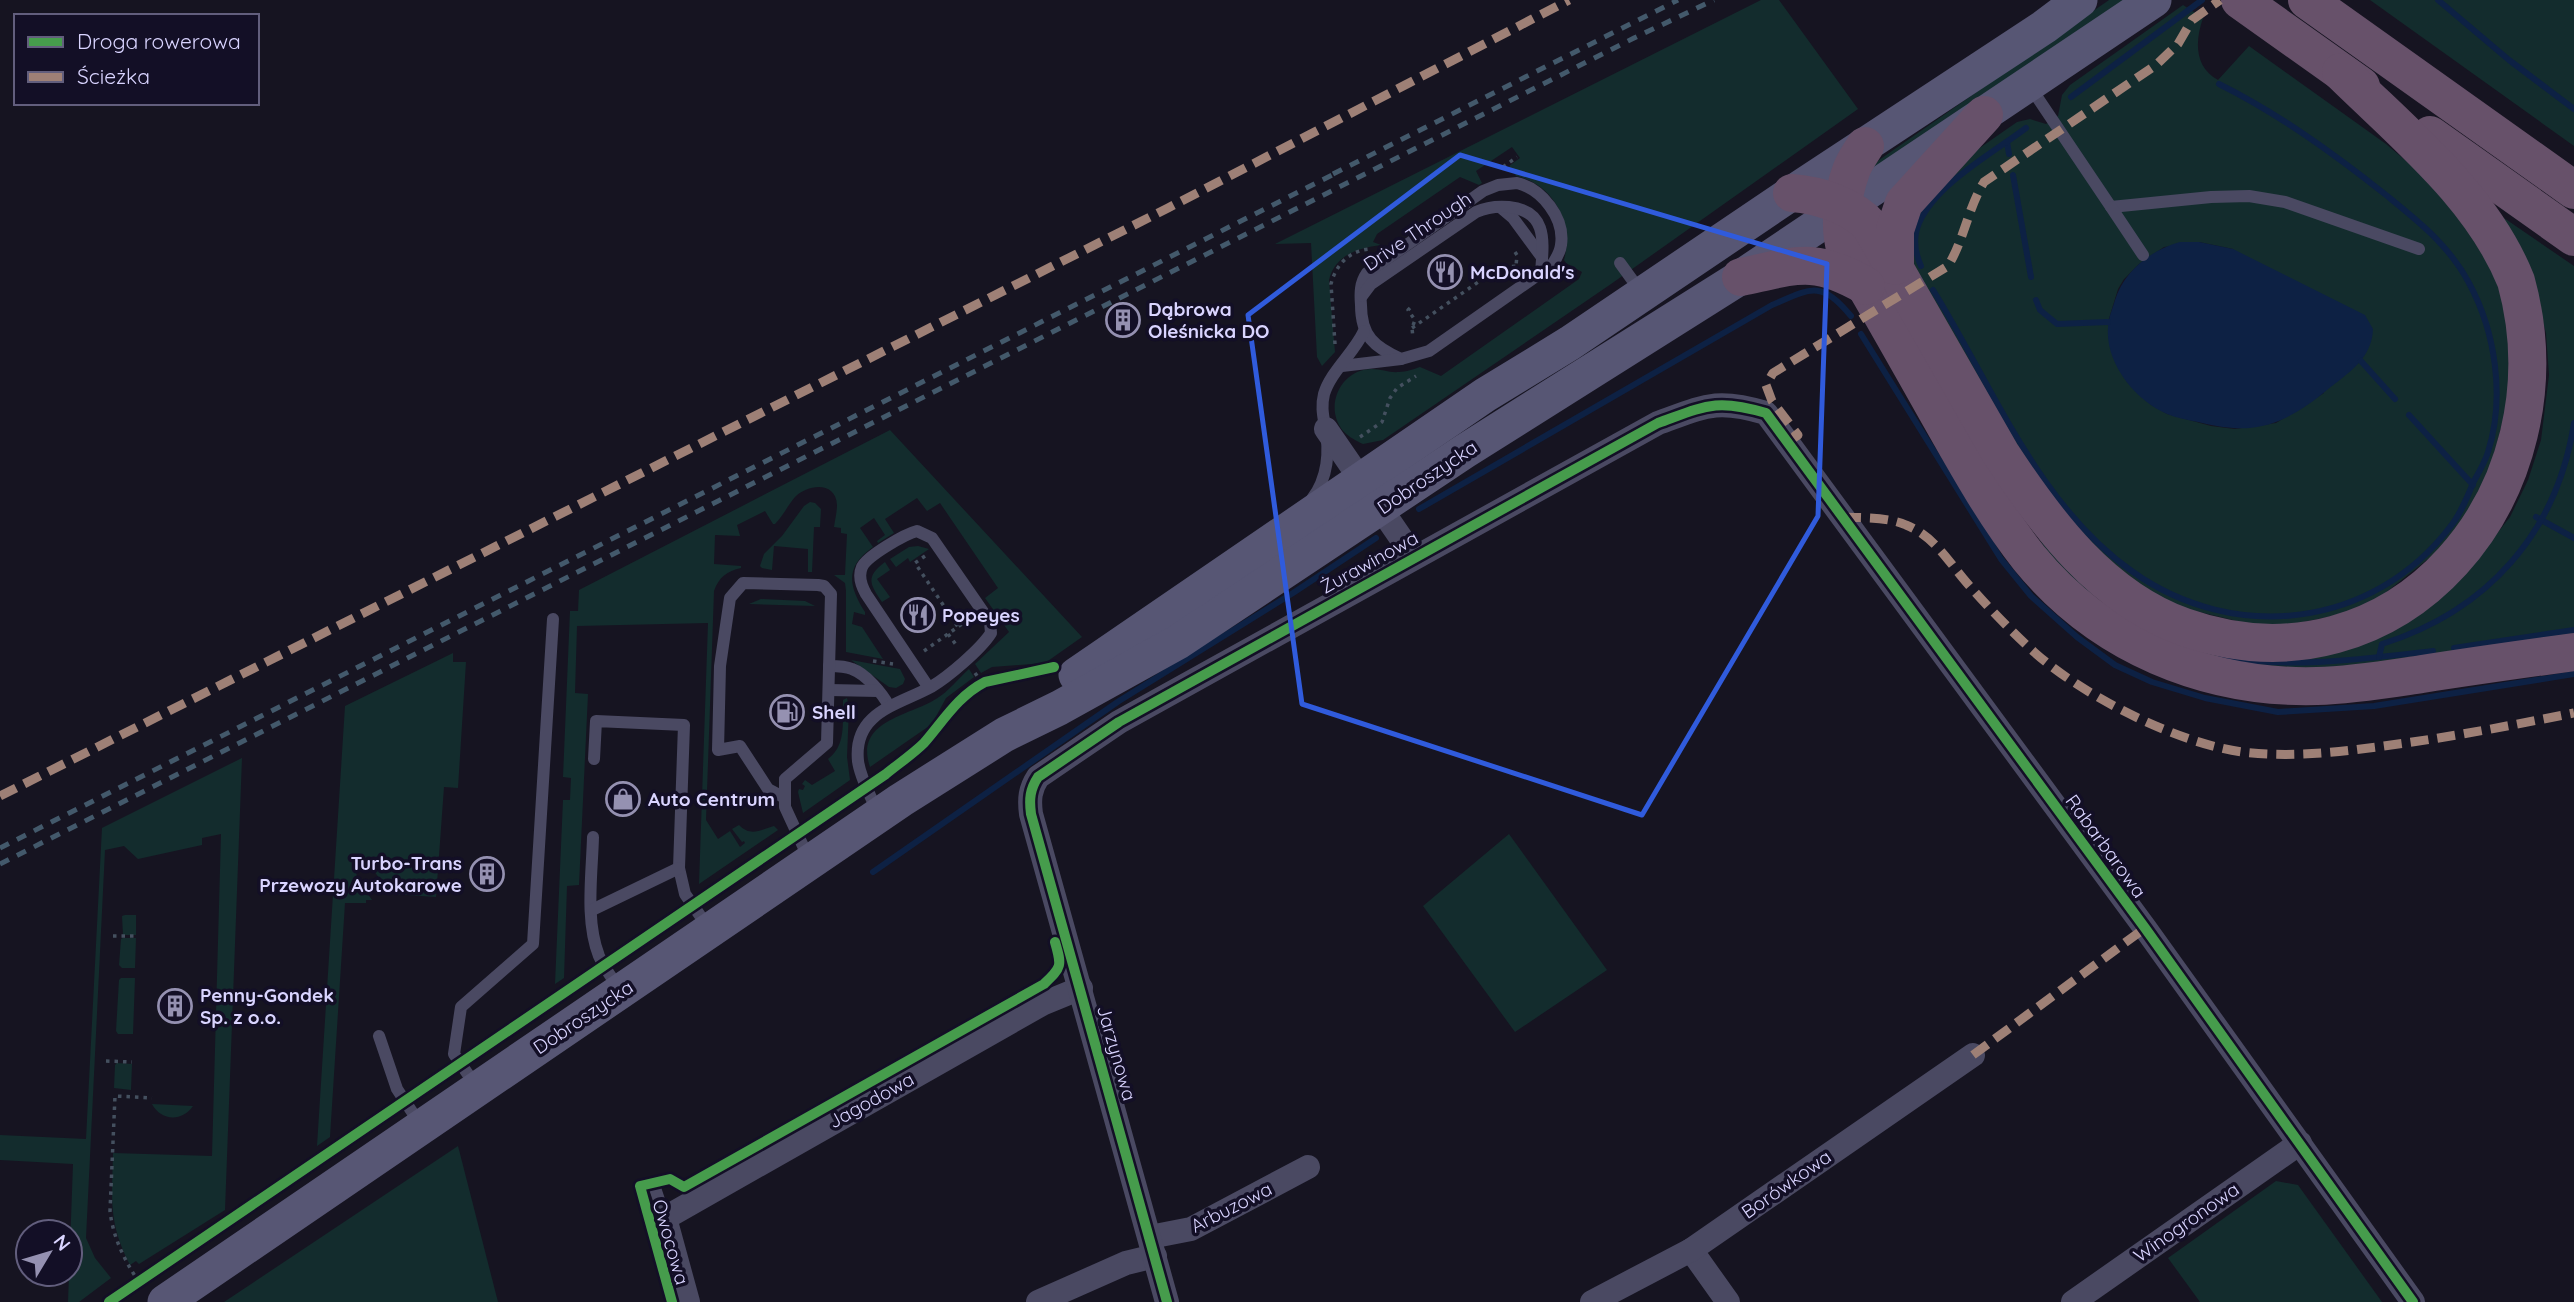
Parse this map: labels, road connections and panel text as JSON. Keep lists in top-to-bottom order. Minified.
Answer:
{"streets":{"main road":["Dobroszycka"],"street":["Żurawinowa","Rabarbarowa","Jarzynowa","Jagodowa","Borówkowa","Arbuzowa","Winogronowa","Owocowa"],"lane":["Drive Through"]},"crossings":[["Dobroszycka","Żurawinowa"],["Żurawinowa","Rabarbarowa"],["Żurawinowa","Jarzynowa"],["Rabarbarowa","Winogronowa"],["Jarzynowa","Jagodowa"],["Jarzynowa","Arbuzowa"],["Jagodowa","Owocowa"]],"places":{"restaurant":["McDonald's","Popeyes"],"building":["Dąbrowa Oleśnicka DO","Turbo-Trans Przewozy Autokarowe","Penny-Gondek Sp. z o.o."],"fuel station":["Shell"],"shop":["Auto Centrum"]},"legend":["Droga rowerowa","Ścieżka"],"north":"top right"}
